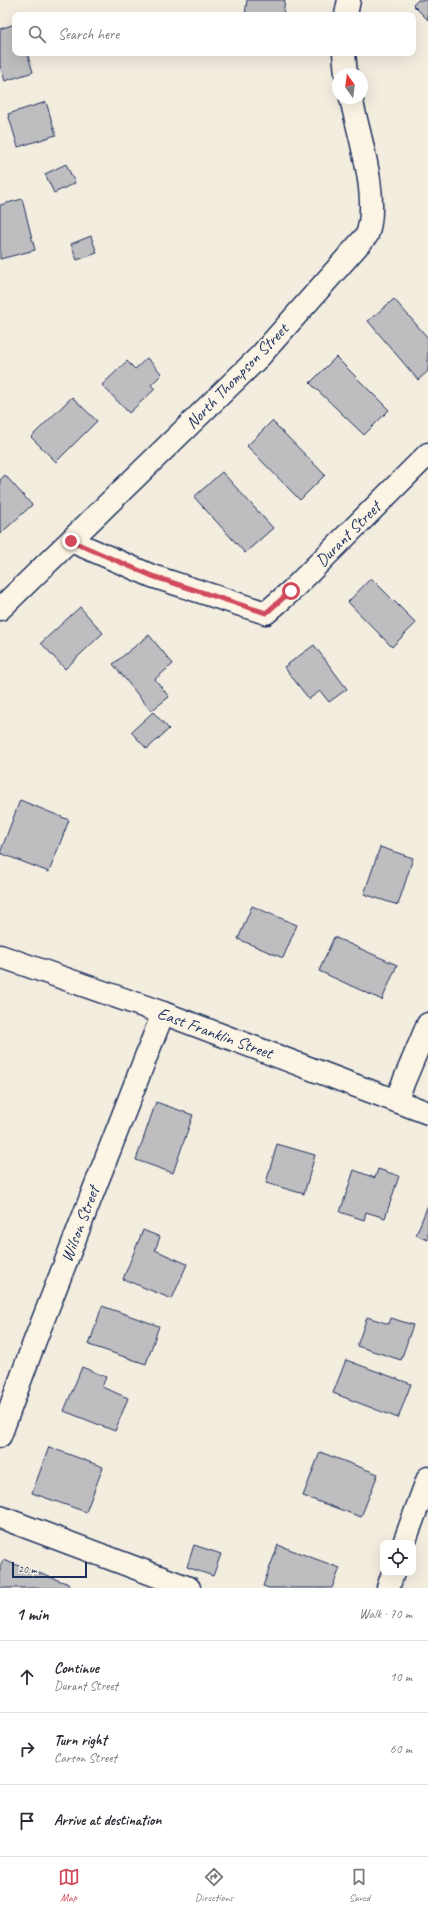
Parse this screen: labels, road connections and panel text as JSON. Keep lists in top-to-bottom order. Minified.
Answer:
{"streets":{"street":["North Thompson Street","Durant Street","East Franklin Street","Wilson Street"]},"crossings":[["North Thompson Street","Durant Street"],["East Franklin Street","Wilson Street"]],"scale_bar":"20 m","north":"top","page":{"search":"Search here","scale":"20 m","heading":["1 min","Walk · 70 m"],"list":[["Continue","Durant Street","10 m"],["Turn right","Carson Street","60 m"],"Arrive at destination"],"nav":["Map","Directions","Saved"]}}
